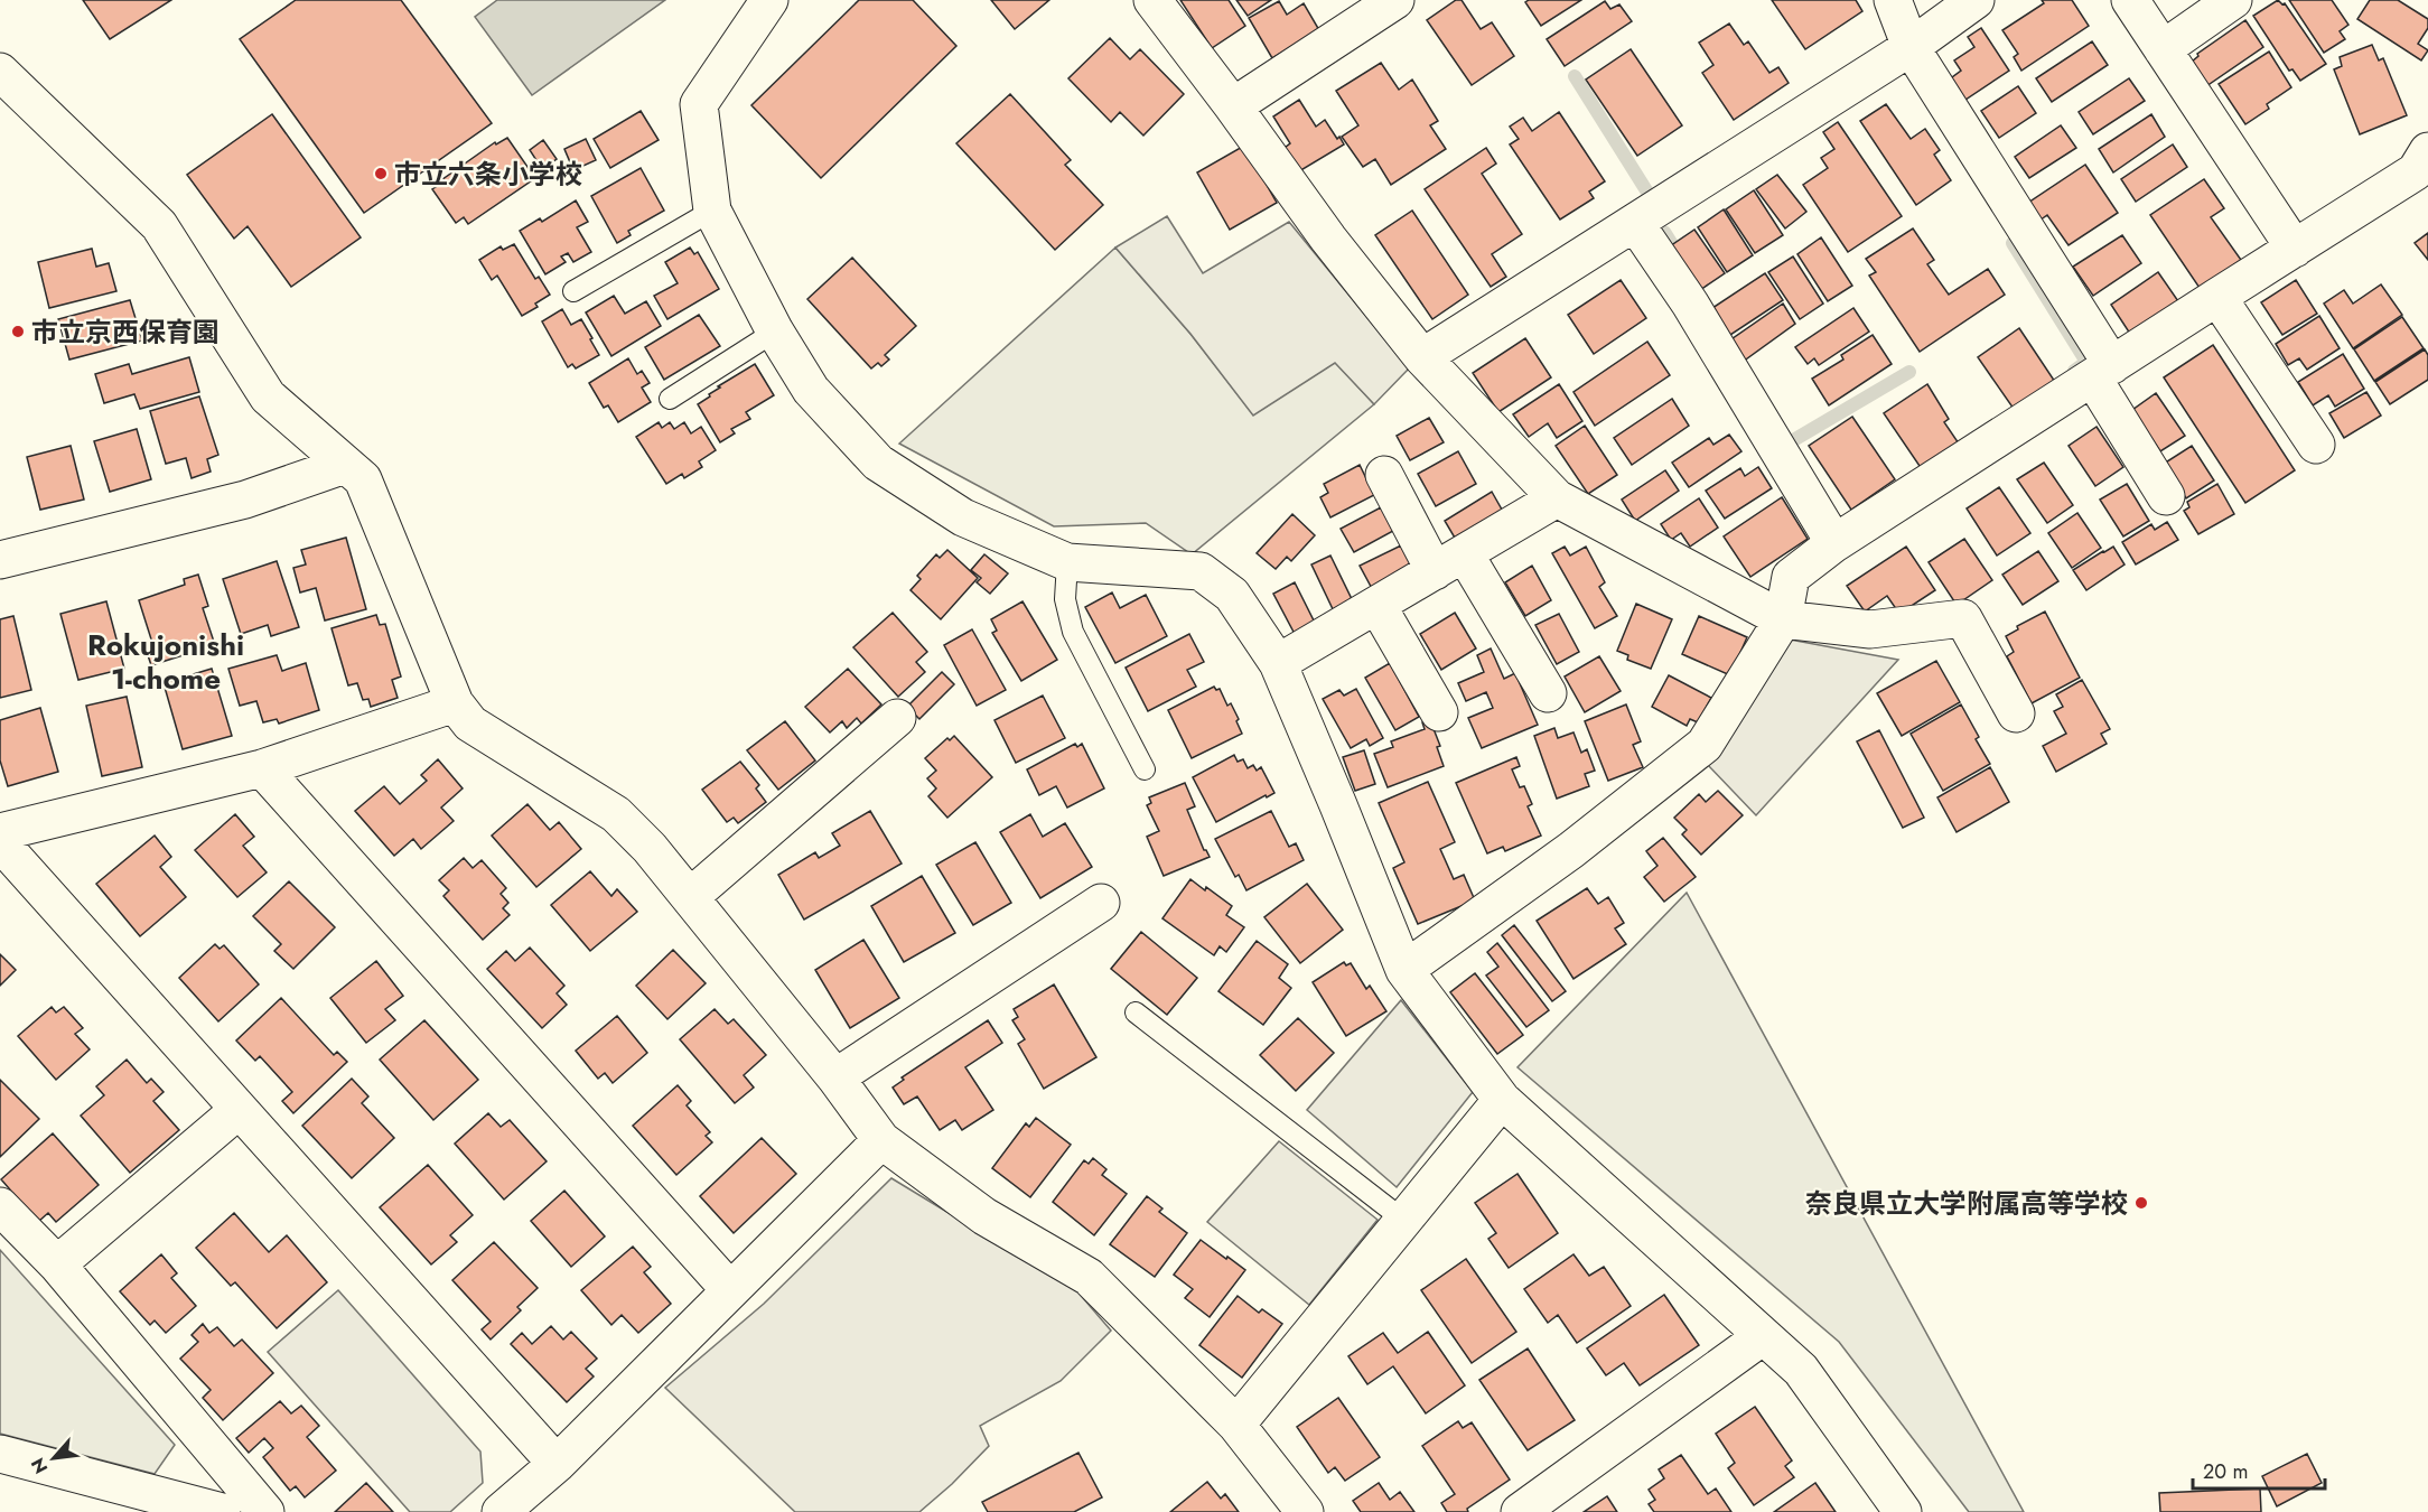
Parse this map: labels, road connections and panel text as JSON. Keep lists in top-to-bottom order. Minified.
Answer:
{"districts":["Rokujonishi 1-chome"],"places":["市立六条小学校","市立京西保育園","奈良県立大学附属高等学校"],"scale_bar":"20 m","north":"bottom left"}
